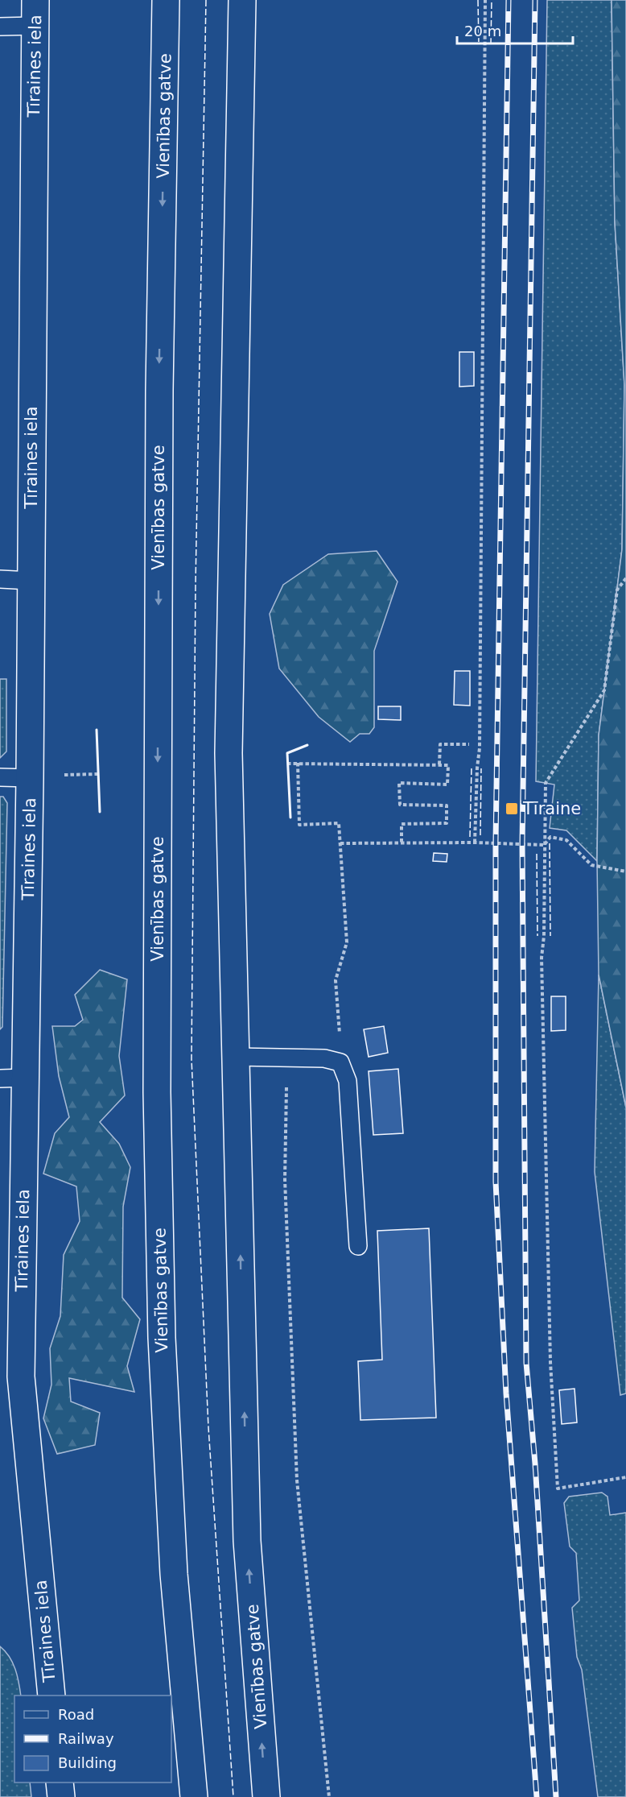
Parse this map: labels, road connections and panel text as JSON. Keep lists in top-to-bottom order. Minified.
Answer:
{"streets":{"main road":["Tīraines iela","Vienības gatve"]},"places":{"transit":["Tīraine"]},"legend":["Road","Railway","Building"],"scale_bar":"20 m"}
